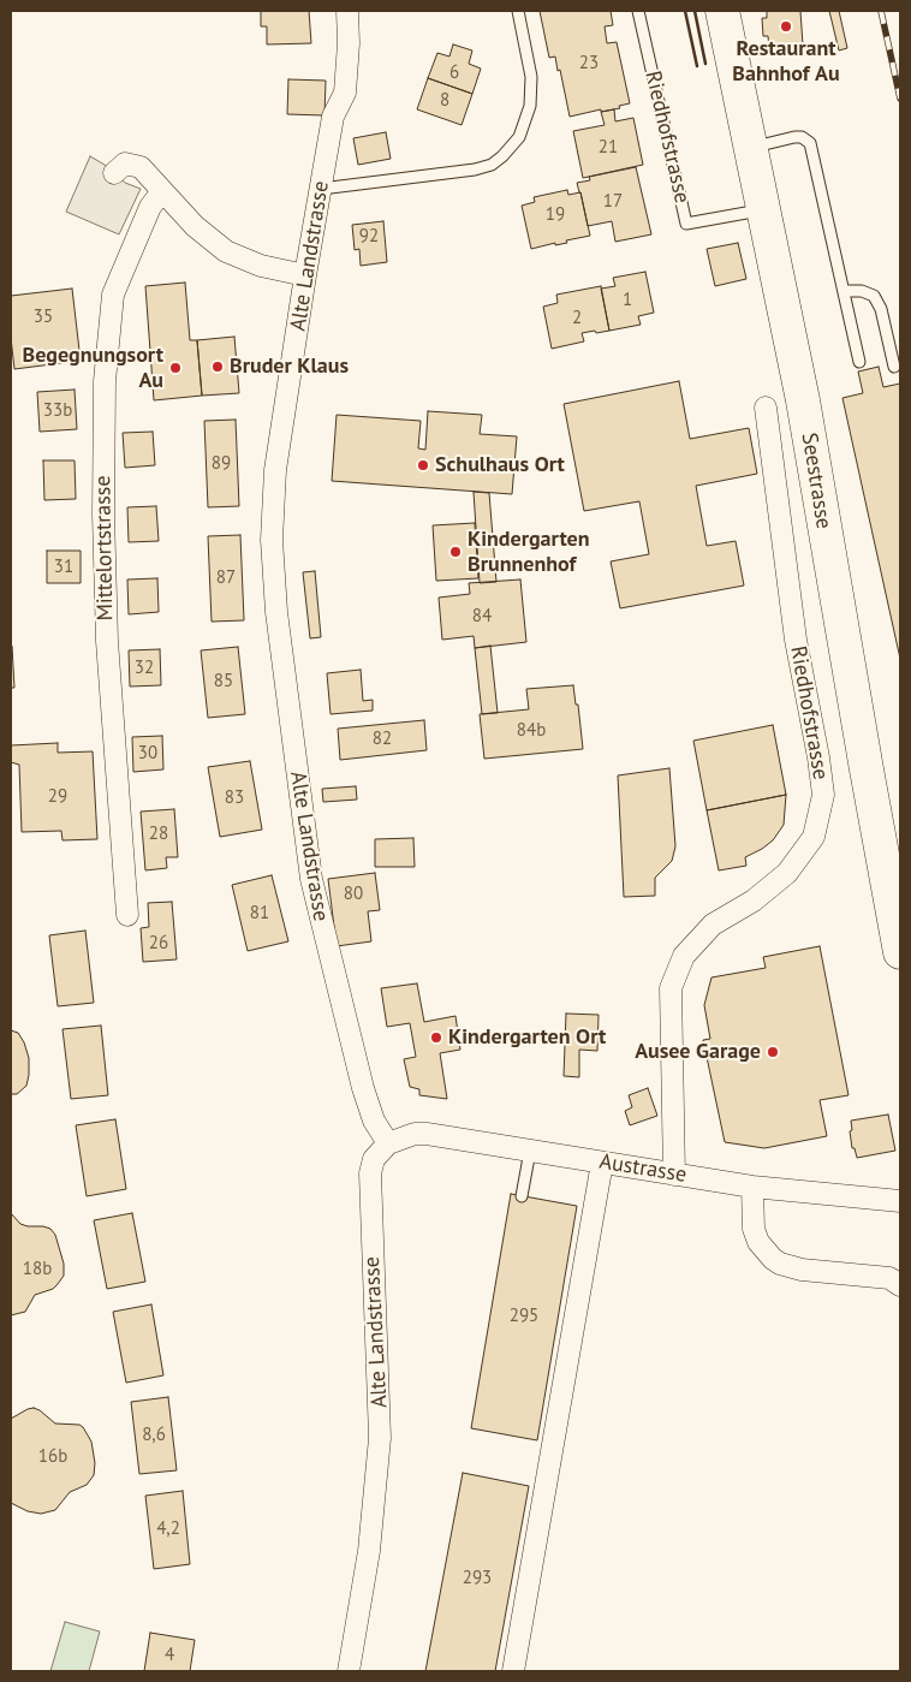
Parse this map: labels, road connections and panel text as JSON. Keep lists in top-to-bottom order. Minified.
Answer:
{"streets":{"main road":["Seestrasse"],"street":["Riedhofstrasse","Alte Landstrasse","Mittelortstrasse","Austrasse"]},"crossings":[["Riedhofstrasse","Seestrasse"],["Riedhofstrasse","Austrasse"],["Alte Landstrasse","Austrasse"]],"places":["Restaurant Bahnhof Au","Bruder Klaus","Begegnungsort Au","Schulhaus Ort","Kindergarten Brunnenhof","Kindergarten Ort","Ausee Garage"],"house_numbers":["23","6","8","21","17","19","92","1","35","2","33b","89","31","87","84","32","85","84b","82","30","29","83","28","80","81","26","18b","295","8,6","16b","4,2","293","4"]}
